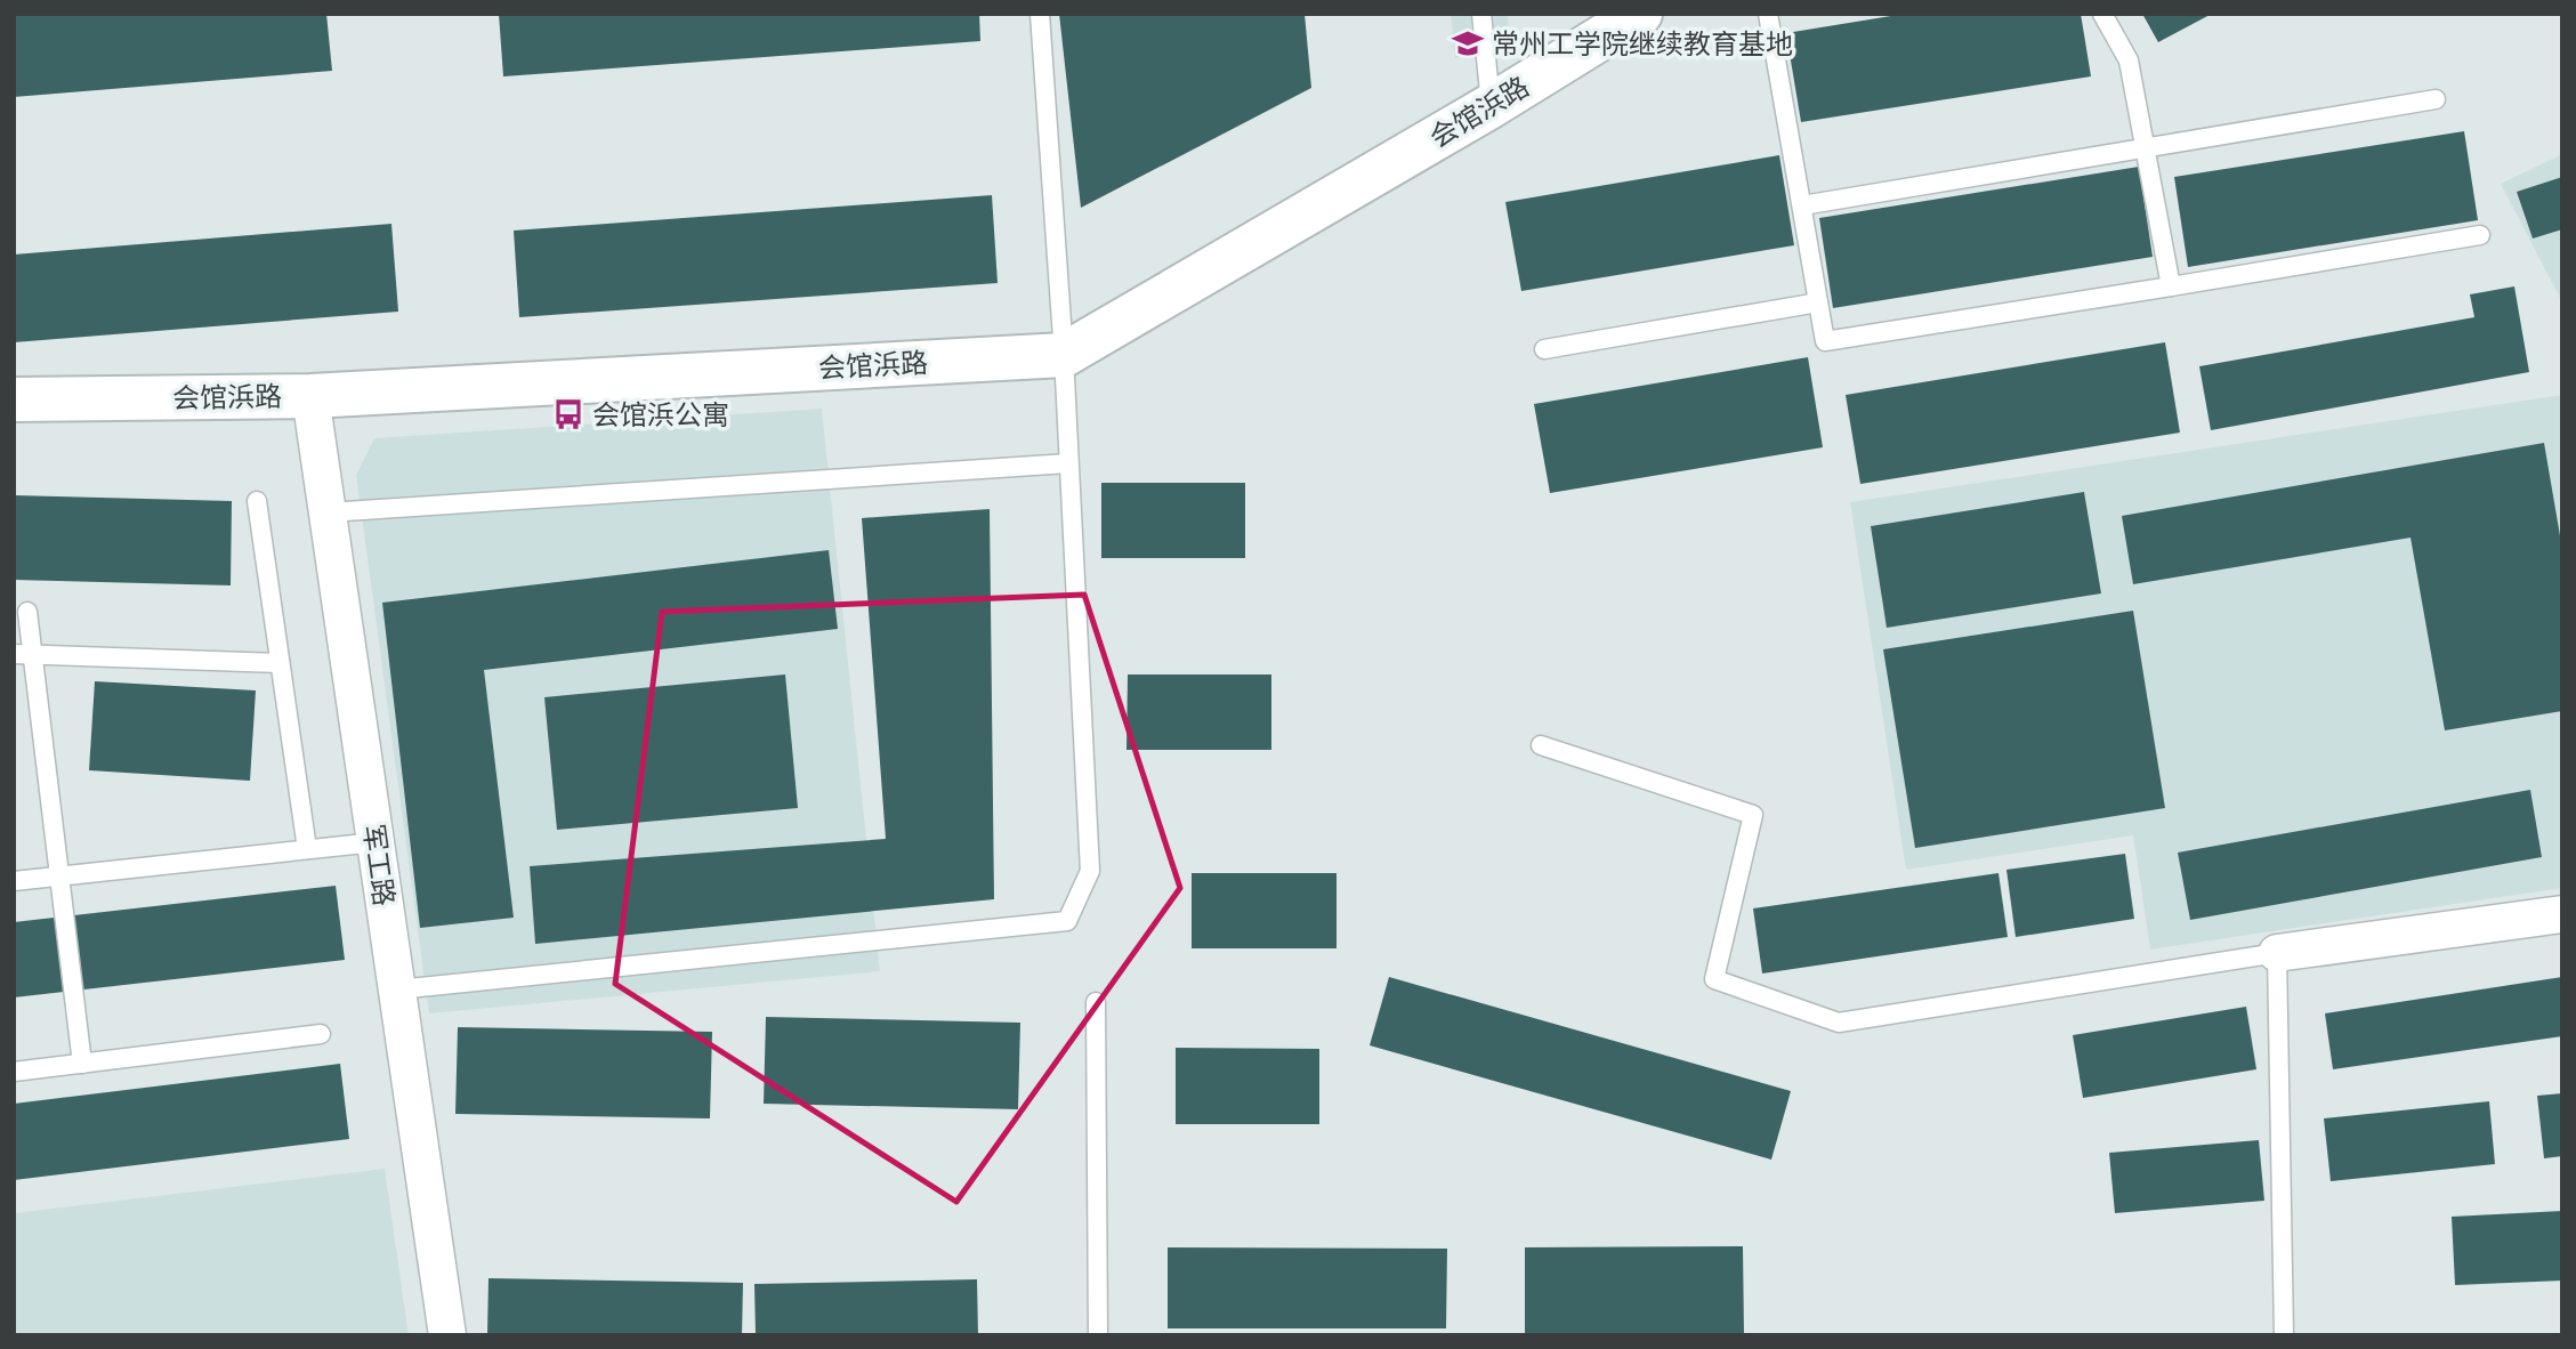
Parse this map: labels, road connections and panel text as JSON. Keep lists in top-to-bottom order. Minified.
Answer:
{"streets":{"street":["会馆浜路","军工路"]},"crossings":[["会馆浜路","军工路"]],"places":{"school or university":["常州工学院继续教育基地"],"bus stop":["会馆浜公寓"]}}
